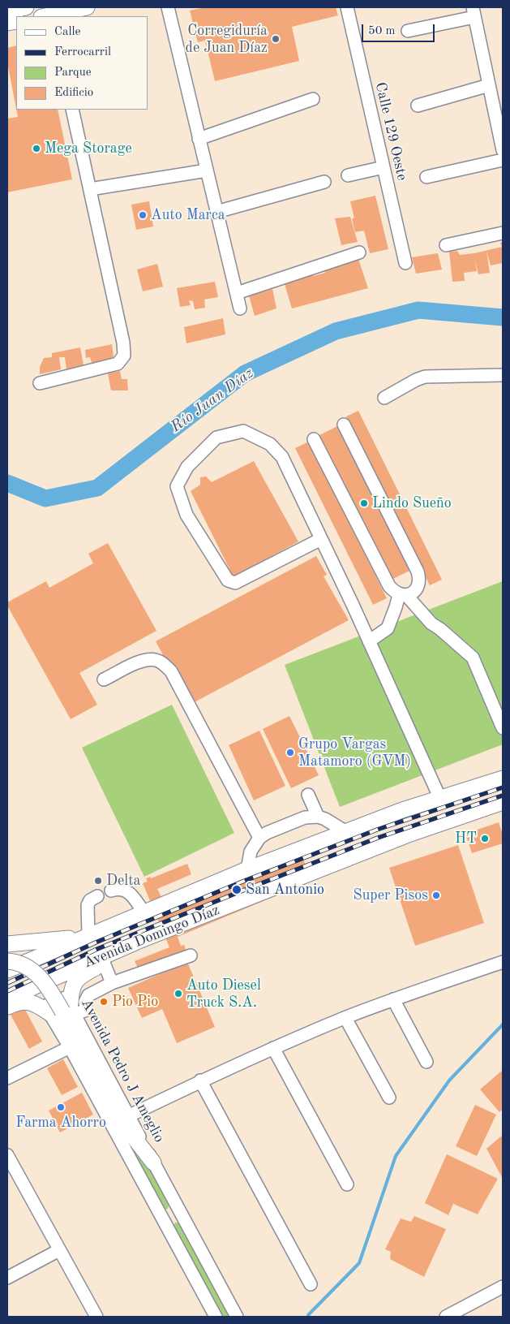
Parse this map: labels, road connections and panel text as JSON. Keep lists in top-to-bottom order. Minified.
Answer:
{"streets":{"main road":["Avenida Domingo Díaz"],"street":["Calle 129 Oeste","Avenida Pedro J Ameglio"]},"water":["Río Juan Díaz"],"places":["Corregiduría de Juan Díaz","Mega Storage","Auto Marca","Lindo Sueño","Grupo Vargas Matamoro (GVM)","HT","Delta","San Antonio","Super Pisos","Auto Diesel Truck S.A.","Pio Pio","Farma Ahorro"],"legend":["Calle","Ferrocarril","Parque","Edificio"],"scale_bar":"50 m"}
